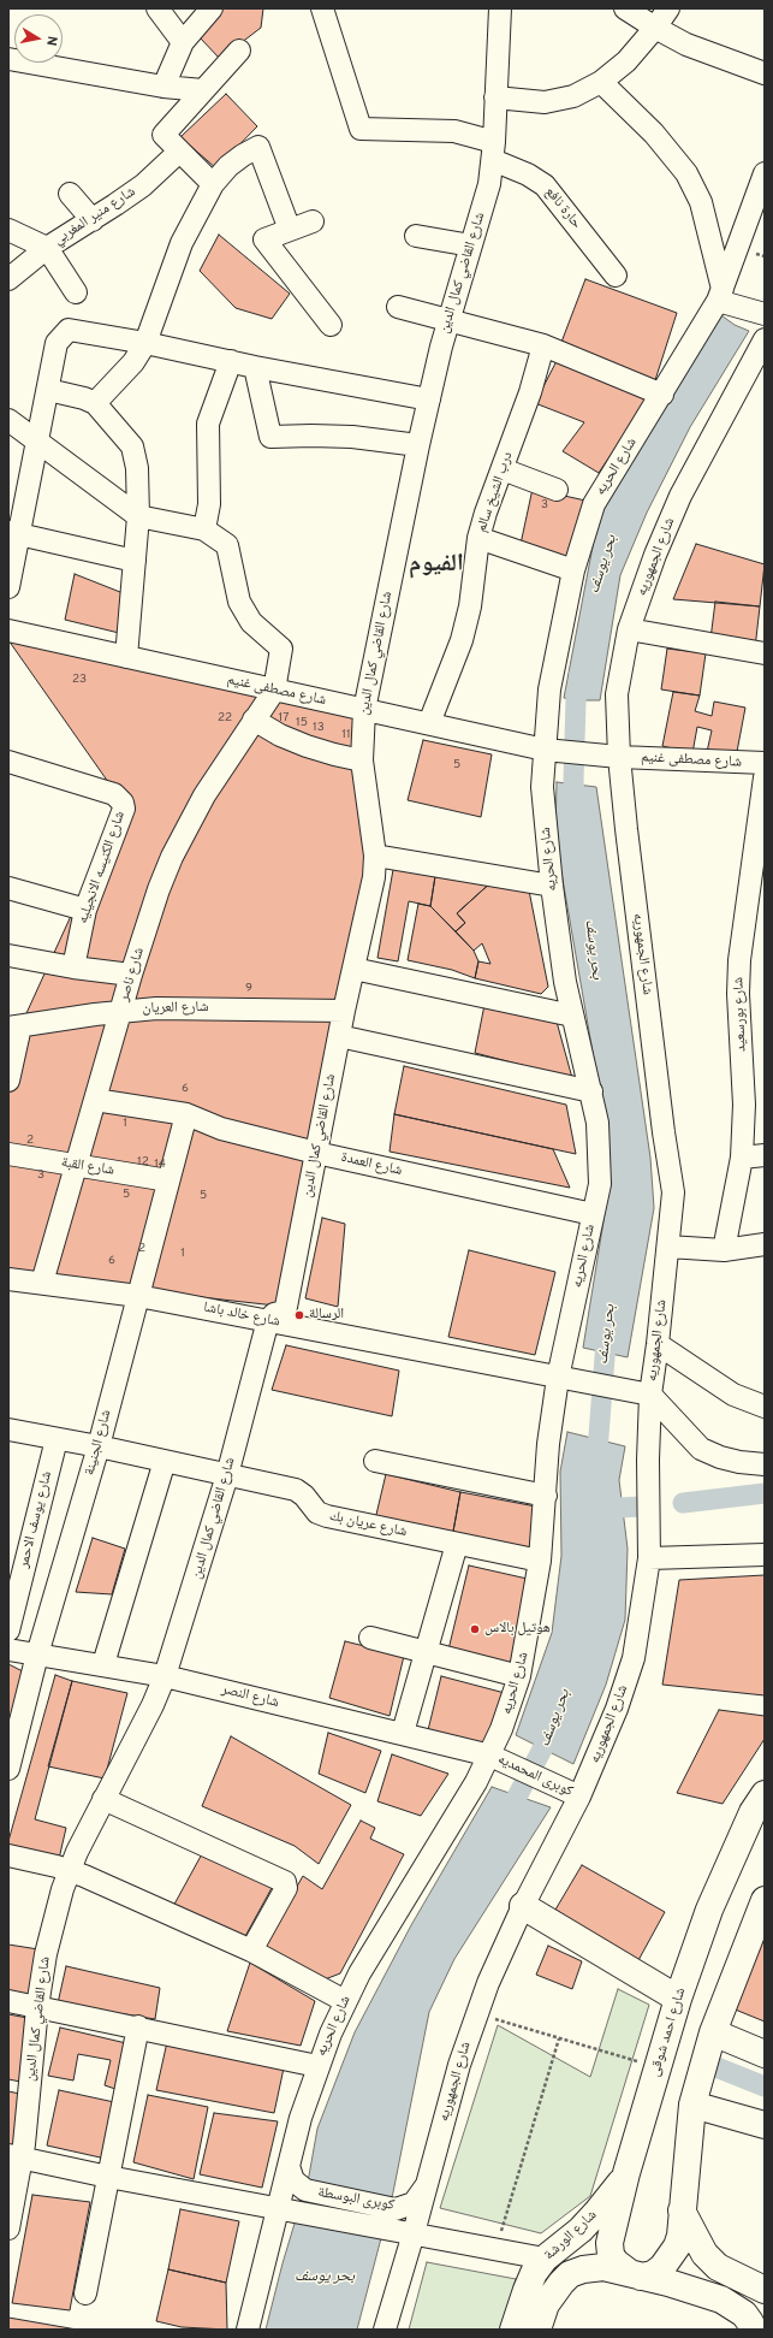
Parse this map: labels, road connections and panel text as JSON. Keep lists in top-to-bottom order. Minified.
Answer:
{"streets":{"main road":["شارع احمد شوقى","شارع الورشة"],"street":["حارة نافع","شارع منير المغربي","شارع القاضي كمال الدين","شارع الحريه","درب الشيخ سالم","شارع الجمهوريه","شارع مصطفى غنيم","شارع الكنيسه الانجيليه","شارع ناصر","شارع العريان","شارع بورسعيد","شارع العمدة","شارع القبة","شارع خالد باشا","شارع الجنينة","شارع يوسف الاحمر","شارع عريان بك","شارع النصر","كوبرى المحمديه","كوبرى البوسطة"]},"crossings":[["حارة نافع","شارع القاضي كمال الدين"],["شارع القاضي كمال الدين","شارع مصطفى غنيم"],["شارع القاضي كمال الدين","شارع العريان"],["شارع القاضي كمال الدين","شارع العمدة"],["شارع القاضي كمال الدين","شارع خالد باشا"],["شارع القاضي كمال الدين","شارع عريان بك"],["شارع القاضي كمال الدين","شارع النصر"],["شارع القاضي كمال الدين","كوبرى البوسطة"],["شارع الحريه","شارع مصطفى غنيم"],["شارع الحريه","شارع العمدة"],["شارع الحريه","شارع خالد باشا"],["شارع الحريه","شارع عريان بك"],["شارع الحريه","شارع النصر"],["شارع الحريه","كوبرى المحمديه"],["شارع الحريه","كوبرى البوسطة"],["درب الشيخ سالم","شارع مصطفى غنيم"],["شارع الجمهوريه","شارع مصطفى غنيم"],["شارع الجمهوريه","شارع خالد باشا"],["شارع الجمهوريه","كوبرى المحمديه"],["شارع الجمهوريه","كوبرى البوسطة"],["شارع مصطفى غنيم","شارع ناصر"],["شارع ناصر","شارع العريان"],["شارع ناصر","شارع العمدة"],["شارع ناصر","شارع القبة"],["شارع ناصر","شارع خالد باشا"],["شارع العمدة","شارع الجنينة"],["شارع القبة","شارع الجنينة"],["شارع خالد باشا","شارع الجنينة"],["شارع الجنينة","شارع عريان بك"],["شارع الجنينة","شارع النصر"],["شارع يوسف الاحمر","شارع عريان بك"],["شارع النصر","كوبرى المحمديه"],["شارع احمد شوقى","شارع الورشة"],["كوبرى البوسطة","شارع الورشة"]],"districts":["الفيوم"],"water":["بحر يوسف"],"places":["الرسالة","هوتيل بالاس"],"house_numbers":["3","23","22","17","15","13","11","5","9","6","1","2","12","14","3","5","5","2","1","6"],"north":"right"}
